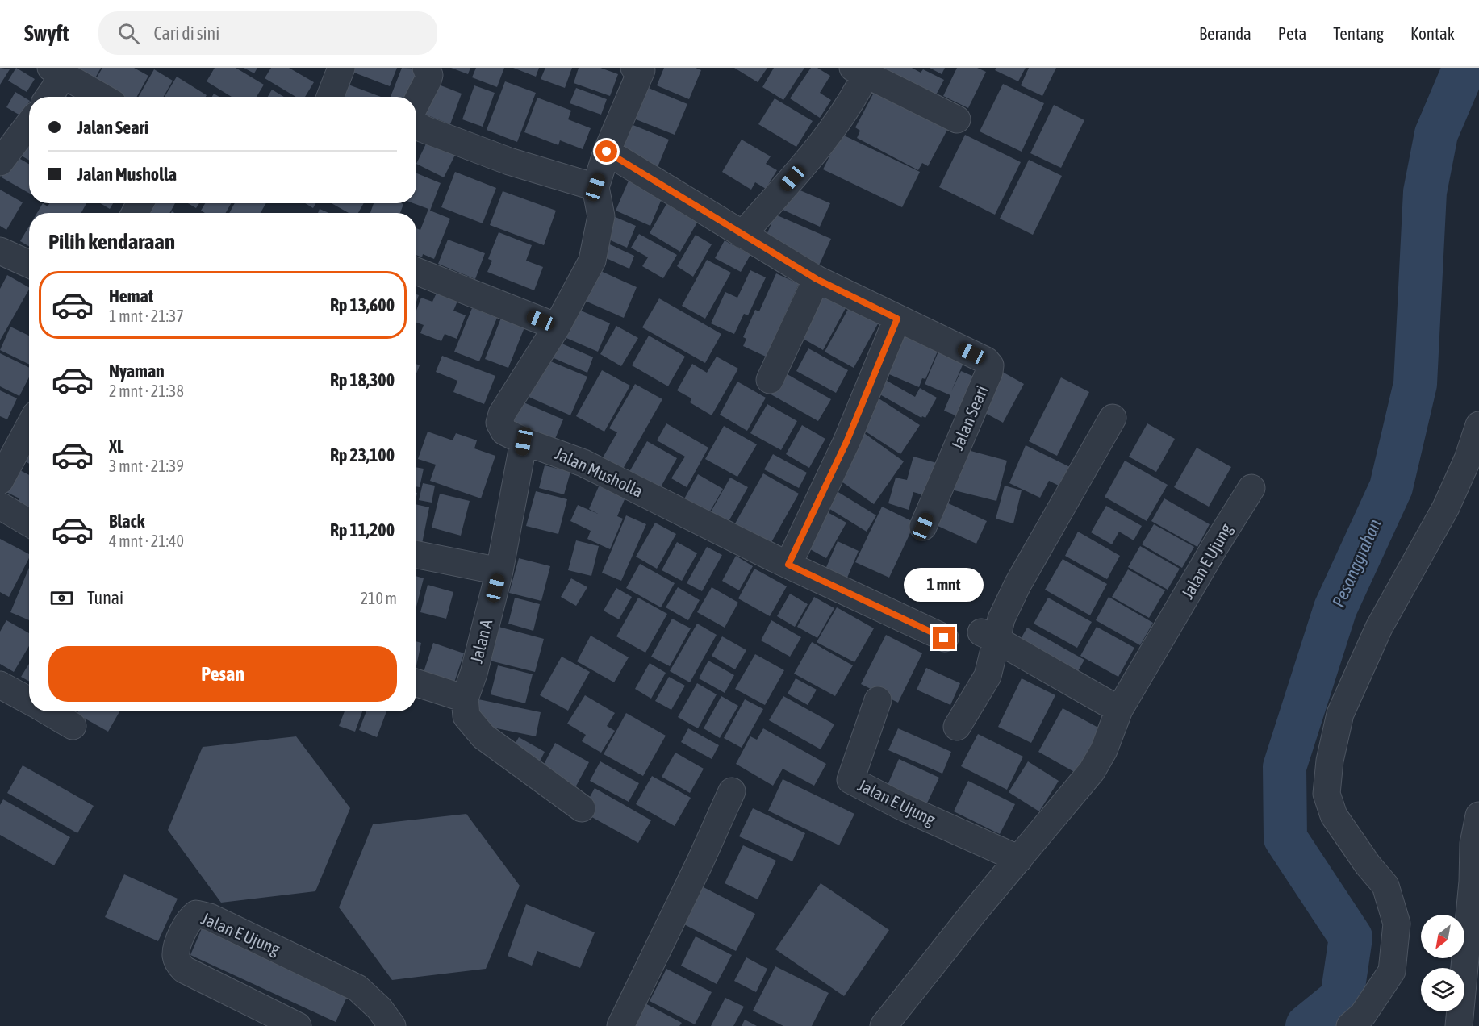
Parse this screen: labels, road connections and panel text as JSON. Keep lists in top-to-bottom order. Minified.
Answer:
{"streets":{"street":["Jalan Seari","Jalan Musholla","Jalan E Ujung","Jalan A"]},"crossings":[["Jalan Seari","Jalan Musholla"],["Jalan Musholla","Jalan A"]],"water":["Pesanggrahan"],"north":"bottom left","page":{"header":"Swyft","search":"Cari di sini","nav":["Beranda","Peta","Tentang","Kontak"],"banner":["Jalan Seari","Jalan Musholla"],"heading":"Pilih kendaraan","list":[{"name":"Hemat","note":"1 mnt · 21:37","value":"Rp 13,600"},{"name":"Nyaman","note":"2 mnt · 21:38","value":"Rp 18,300"},{"name":"XL","note":"3 mnt · 21:39","value":"Rp 23,100"},{"name":"Black","note":"4 mnt · 21:40","value":"Rp 11,200"}],"bubble":"1 mnt","pay":["Tunai","210 m"],"buttons":"Pesan"}}
